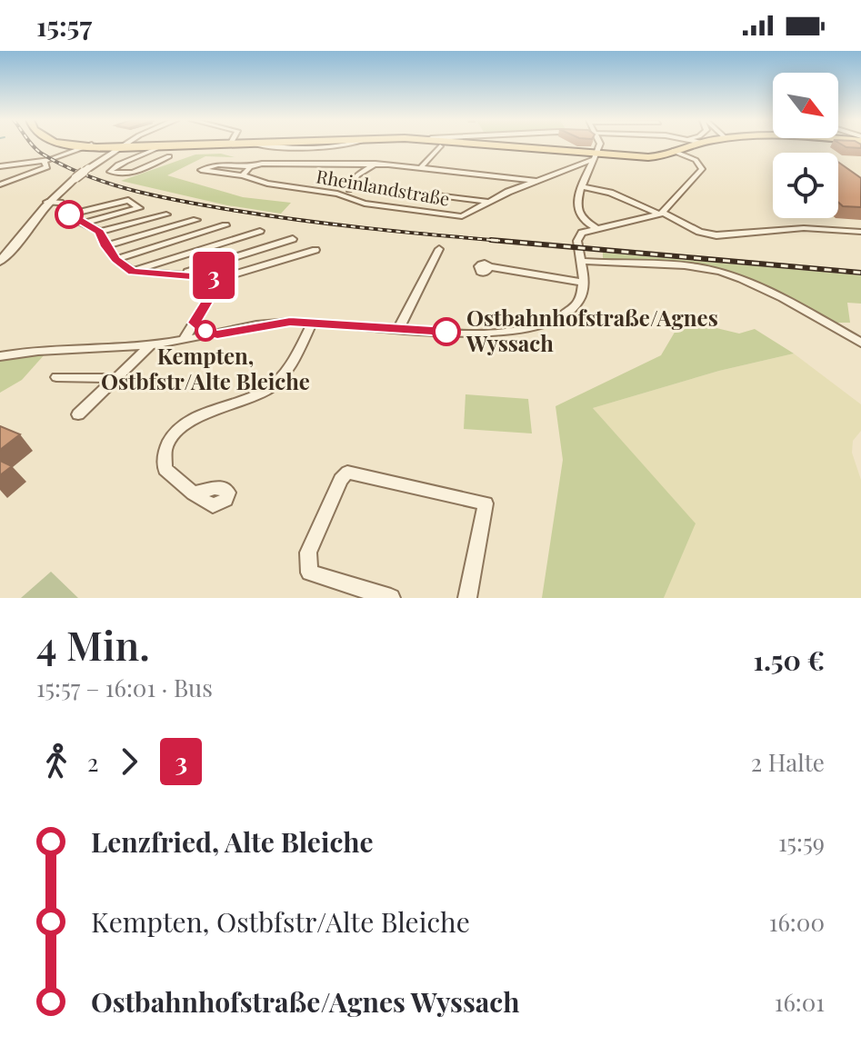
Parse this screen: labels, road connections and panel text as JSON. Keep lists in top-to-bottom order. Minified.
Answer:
{"streets":{"street":["Rheinlandstraße"]},"places":["Kempten, Ostbfstr/Alte Bleiche","Ostbahnhofstraße/Agnes Wyssach"],"lines":["bus line 3"],"north":"bottom right","page":{"status":"15:57","on_map":"3","heading":["4 Min.","15:57 – 16:01 · Bus","1.50 €"],"legs":["2","3","2 Halte"],"list":[{"name":"Lenzfried, Alte Bleiche","value":"15:59"},{"name":"Kempten, Ostbfstr/Alte Bleiche","value":"16:00"},{"name":"Ostbahnhofstraße/Agnes Wyssach","value":"16:01"}]}}
